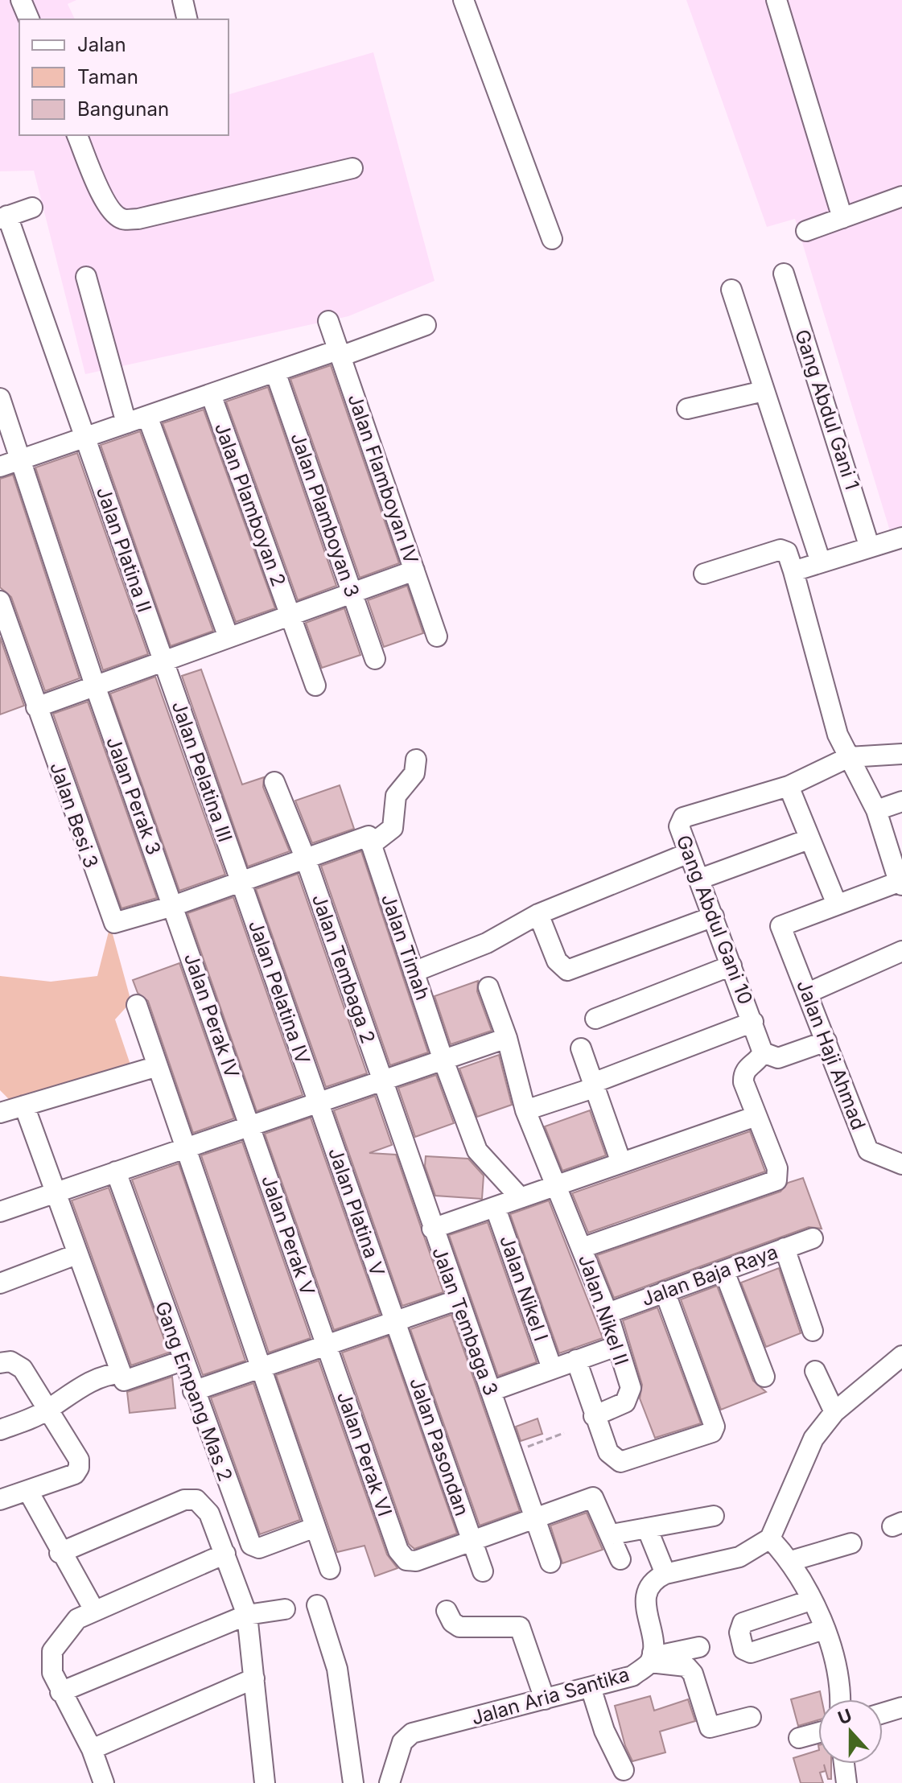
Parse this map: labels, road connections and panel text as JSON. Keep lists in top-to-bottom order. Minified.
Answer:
{"streets":{"street":["Gang Abdul Gani 1","Jalan Flamboyan IV","Jalan Plamboyan 2","Jalan Plamboyan 3","Jalan Platina II","Jalan Pelatina III","Jalan Perak 3","Jalan Besi 3","Gang Abdul Gani 10","Jalan Timah","Jalan Tembaga 2","Jalan Pelatina IV","Jalan Perak IV","Jalan Haji Ahmad","Jalan Platina V","Jalan Perak V","Jalan Baja Raya","Jalan Nikel I","Jalan Nikel II","Jalan Tembaga 3","Gang Empang Mas 2","Jalan Pasondan","Jalan Perak VI","Jalan Aria Santika"]},"crossings":[["Jalan Platina II","Jalan Pelatina III"],["Jalan Pelatina III","Jalan Pelatina IV"],["Jalan Perak 3","Jalan Besi 3"],["Jalan Perak 3","Jalan Perak IV"],["Jalan Besi 3","Jalan Perak IV"],["Jalan Tembaga 2","Jalan Tembaga 3"],["Jalan Pelatina IV","Jalan Platina V"],["Jalan Perak IV","Jalan Perak V"],["Jalan Platina V","Jalan Pasondan"],["Jalan Perak V","Jalan Perak VI"],["Jalan Baja Raya","Jalan Nikel II"],["Jalan Pasondan","Jalan Perak VI"]],"legend":["Jalan","Taman","Bangunan"],"north":"top"}
